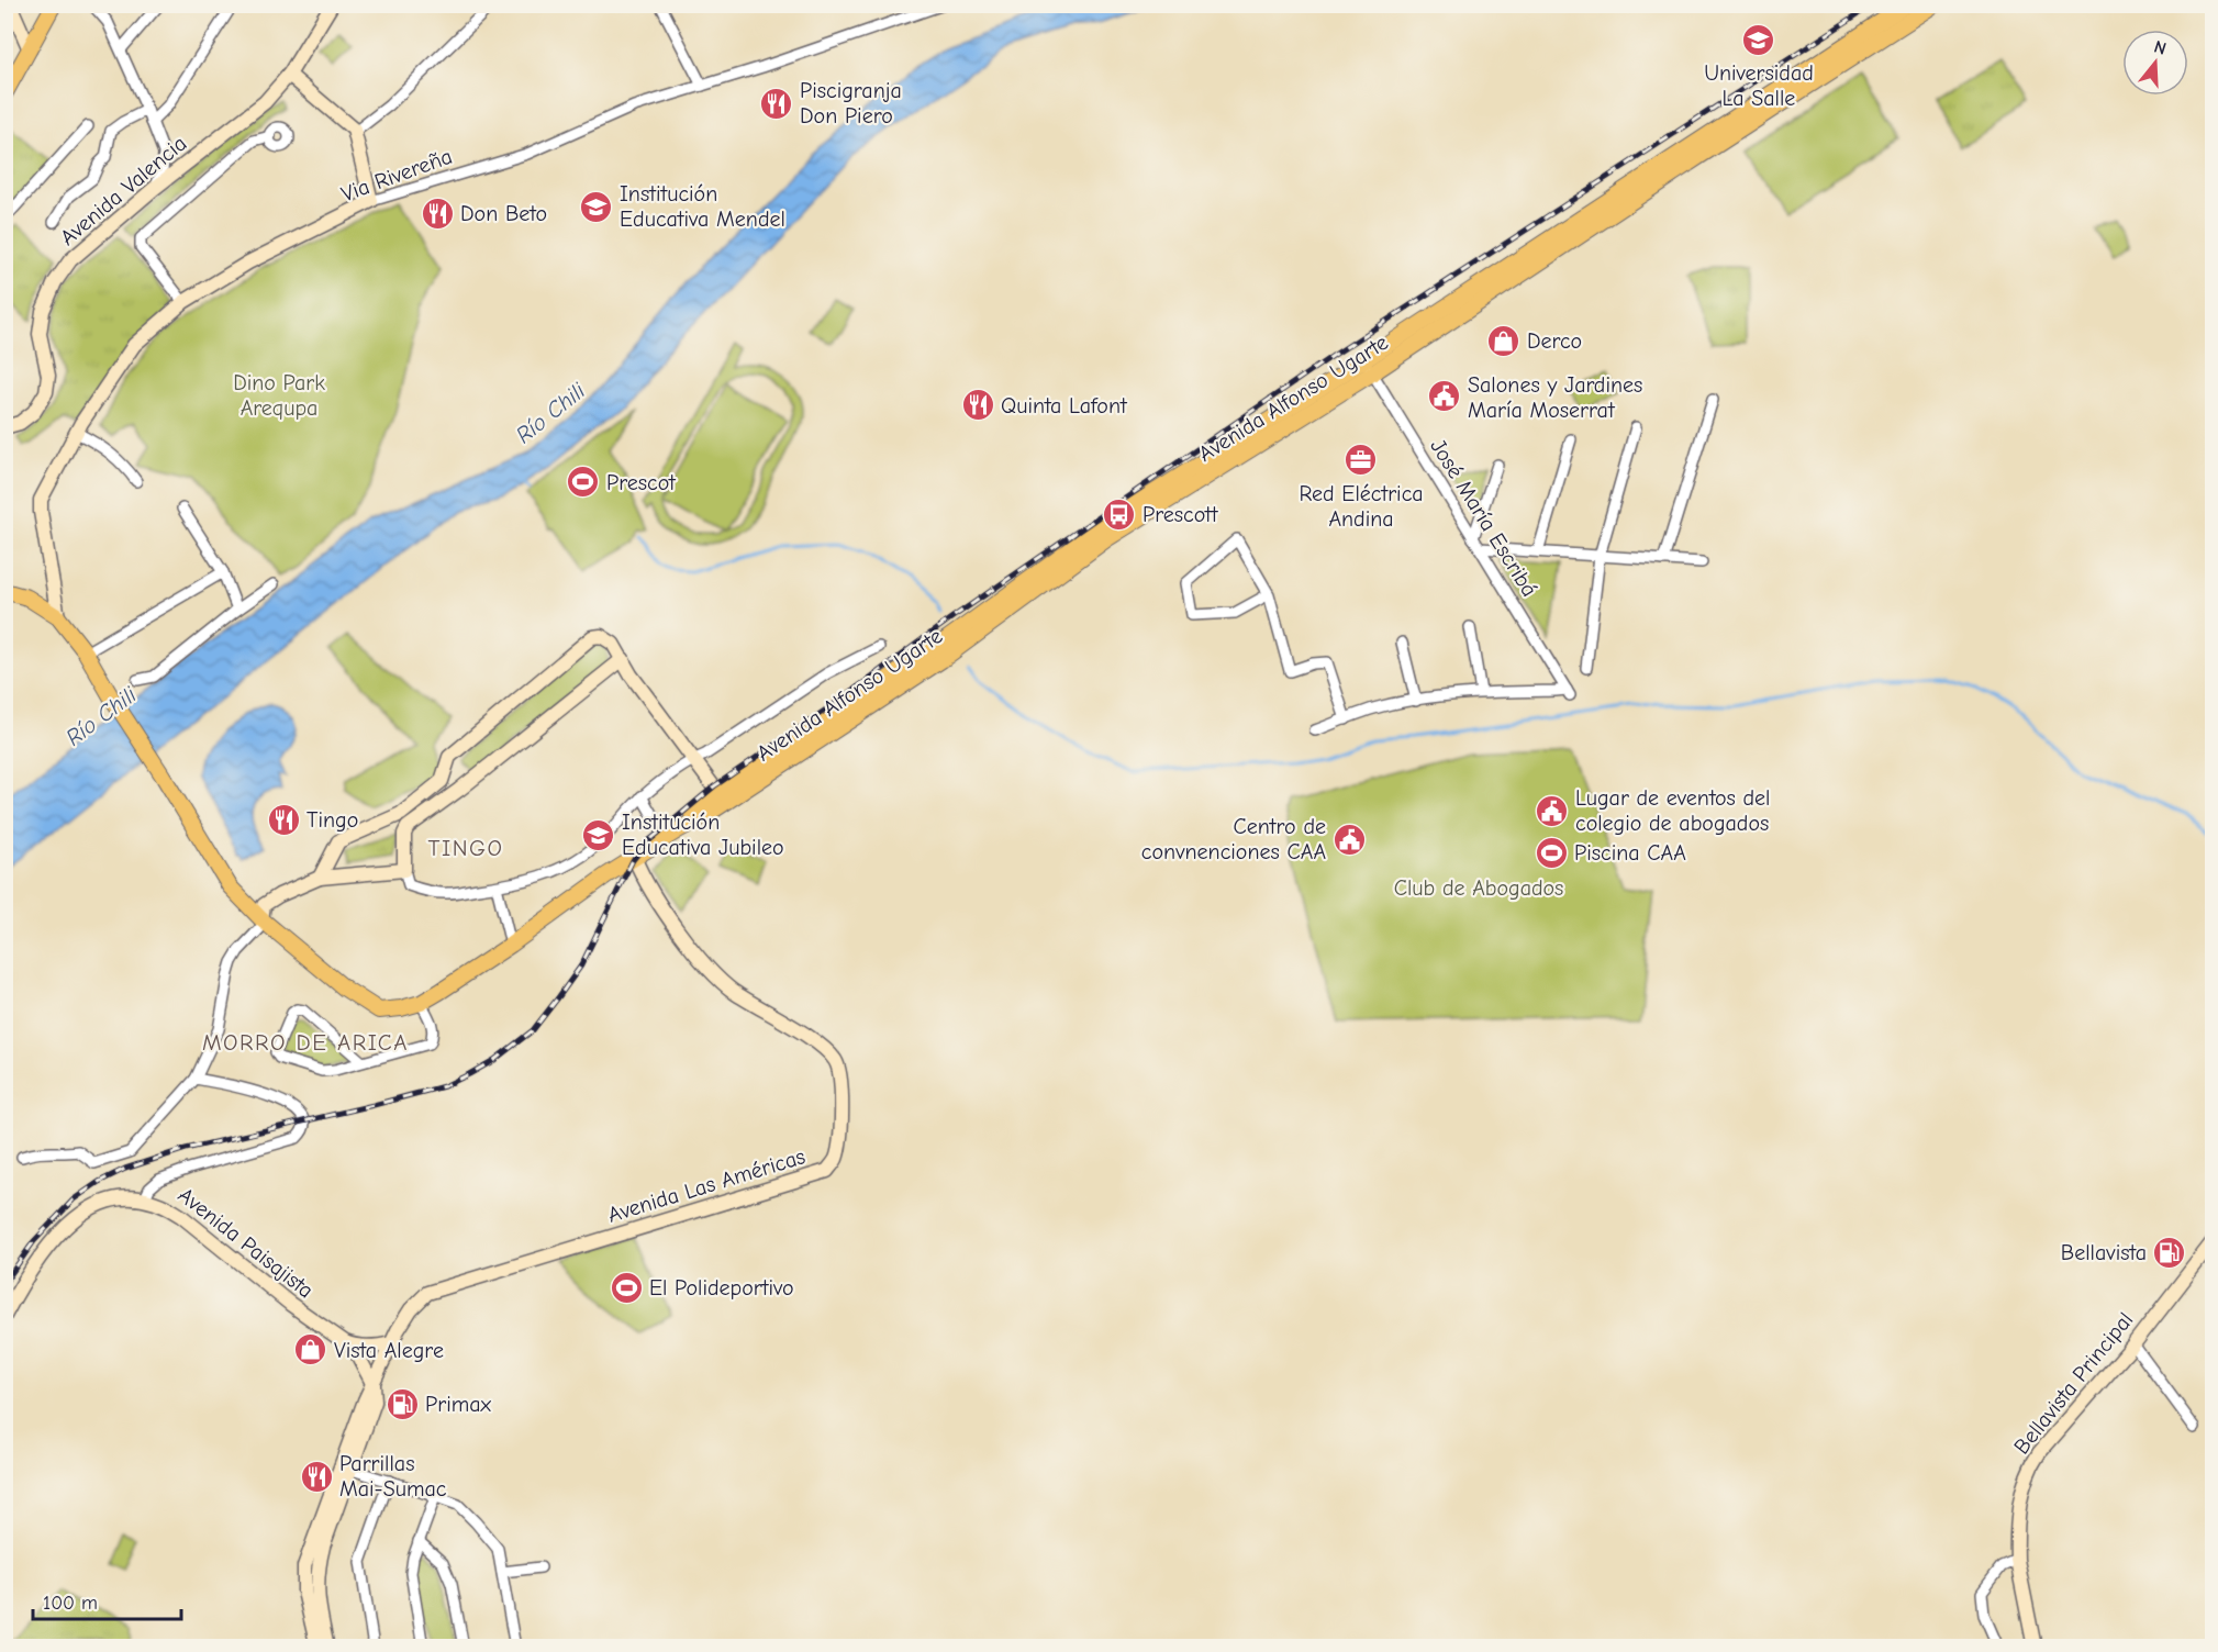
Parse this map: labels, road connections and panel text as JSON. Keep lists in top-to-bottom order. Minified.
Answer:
{"streets":{"main road":["Avenida Alfonso Ugarte"],"street":["Via Rivereña","Avenida Valencia","José María Escribá","Avenida Las Américas","Avenida Paisajista","Bellavista Principal"]},"crossings":[["Via Rivereña","Avenida Alfonso Ugarte"],["Avenida Alfonso Ugarte","José María Escribá"],["Avenida Alfonso Ugarte","Avenida Las Américas"]],"districts":["TINGO","MORRO DE ARICA"],"water":["Río Chili"],"parks":["Dino Park Arequpa","Club de Abogados"],"places":{"school or university":["Universidad La Salle","Institución Educativa Mendel","Institución Educativa Jubileo"],"restaurant":["Piscigranja Don Piero","Don Beto","Quinta Lafont","Tingo","Parrillas Mai-Sumac"],"shop":["Derco","Vista Alegre"],"public building":["Salones y Jardines María Moserrat","Lugar de eventos del colegio de abogados","Centro de convnenciones CAA"],"office":["Red Eléctrica Andina"],"sports":["Prescot","Piscina CAA","El Polideportivo"],"bus stop":["Prescott"],"fuel station":["Bellavista","Primax"]},"scale_bar":"100 m","north":"top"}
